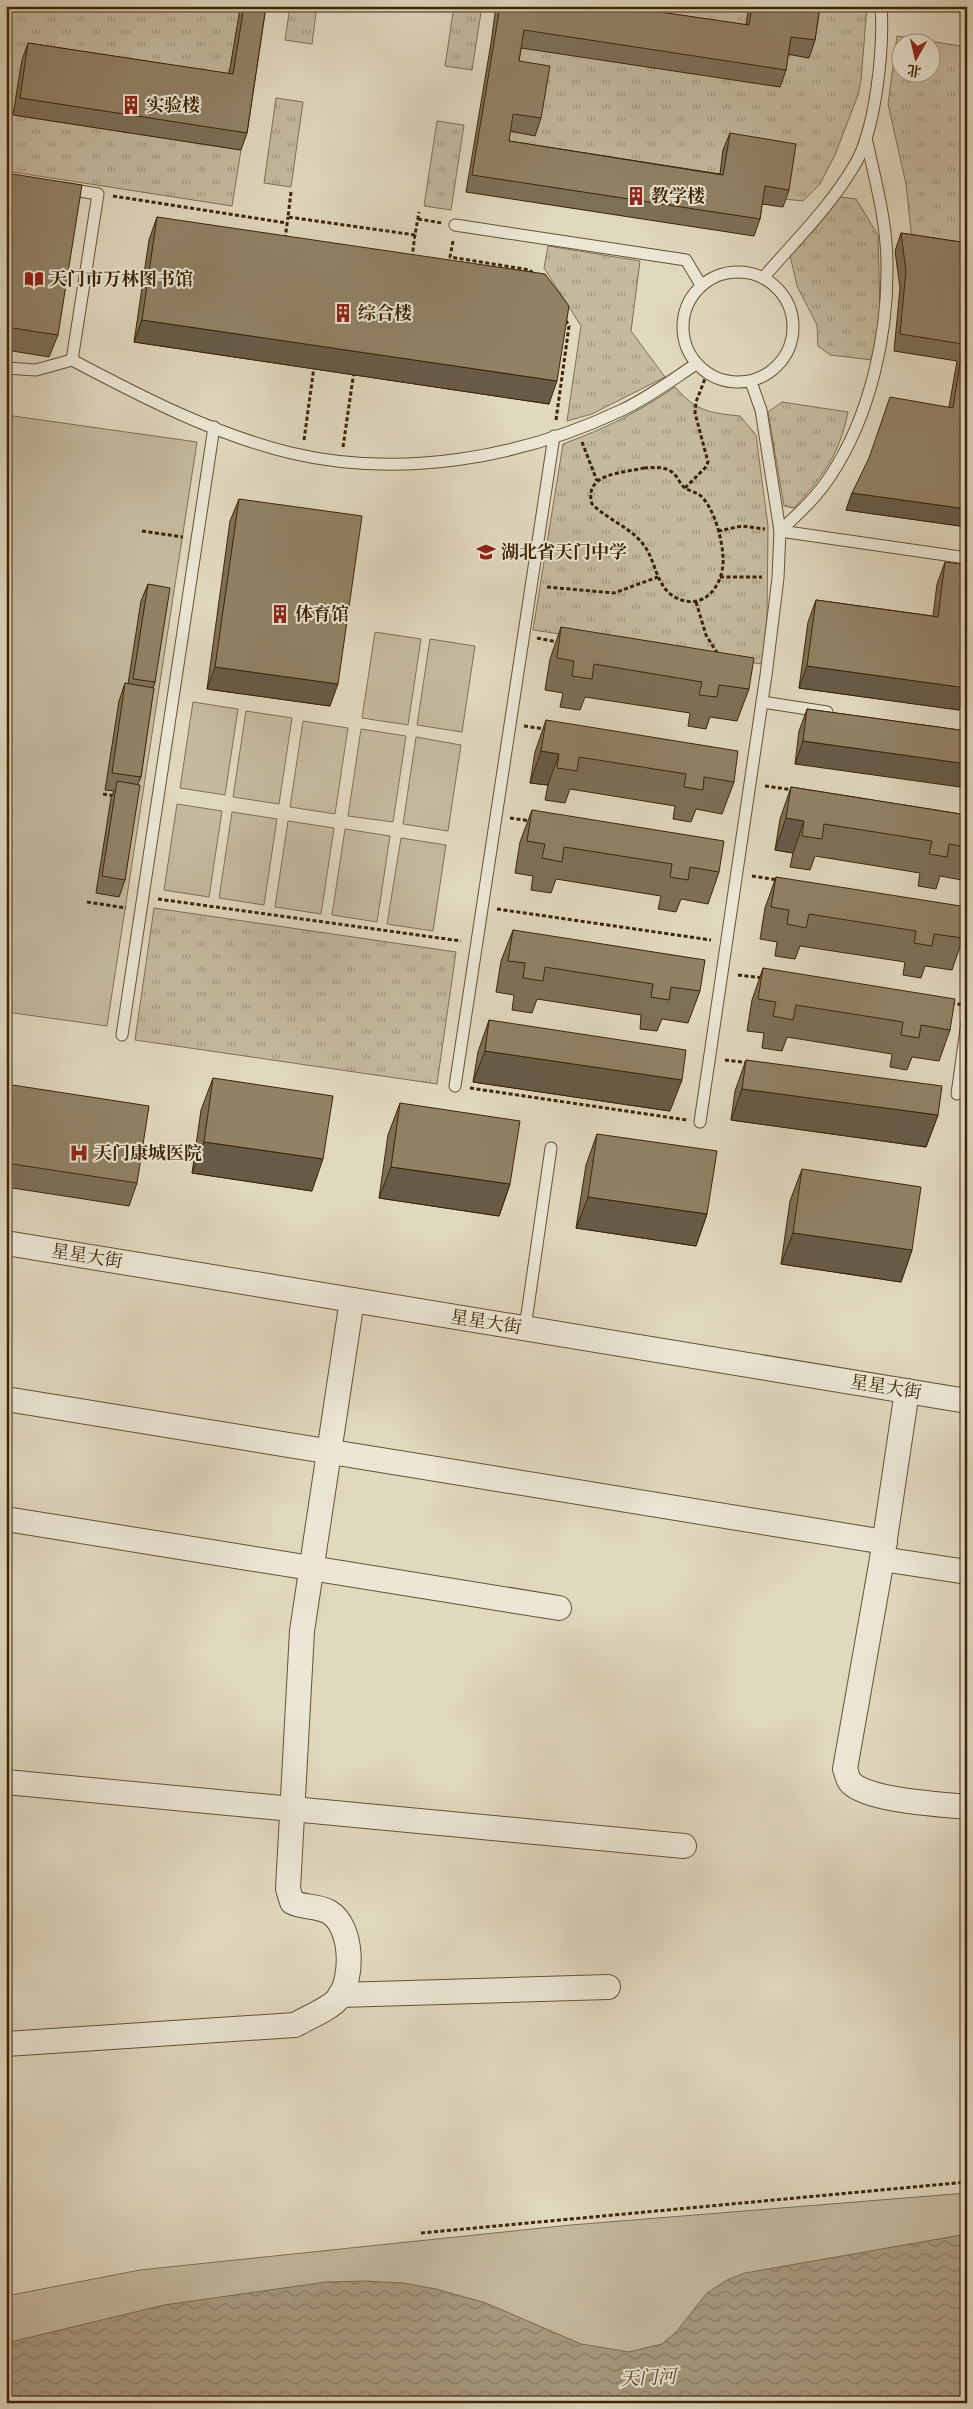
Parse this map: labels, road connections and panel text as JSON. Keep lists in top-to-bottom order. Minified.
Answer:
{"streets":{"street":["星星大街"]},"water":["天门河"],"places":{"building":["实验楼","教学楼","综合楼","体育馆"],"library":["天门市万林图书馆"],"school or university":["湖北省天门中学"],"hospital":["天门康城医院"]},"north":"bottom"}
